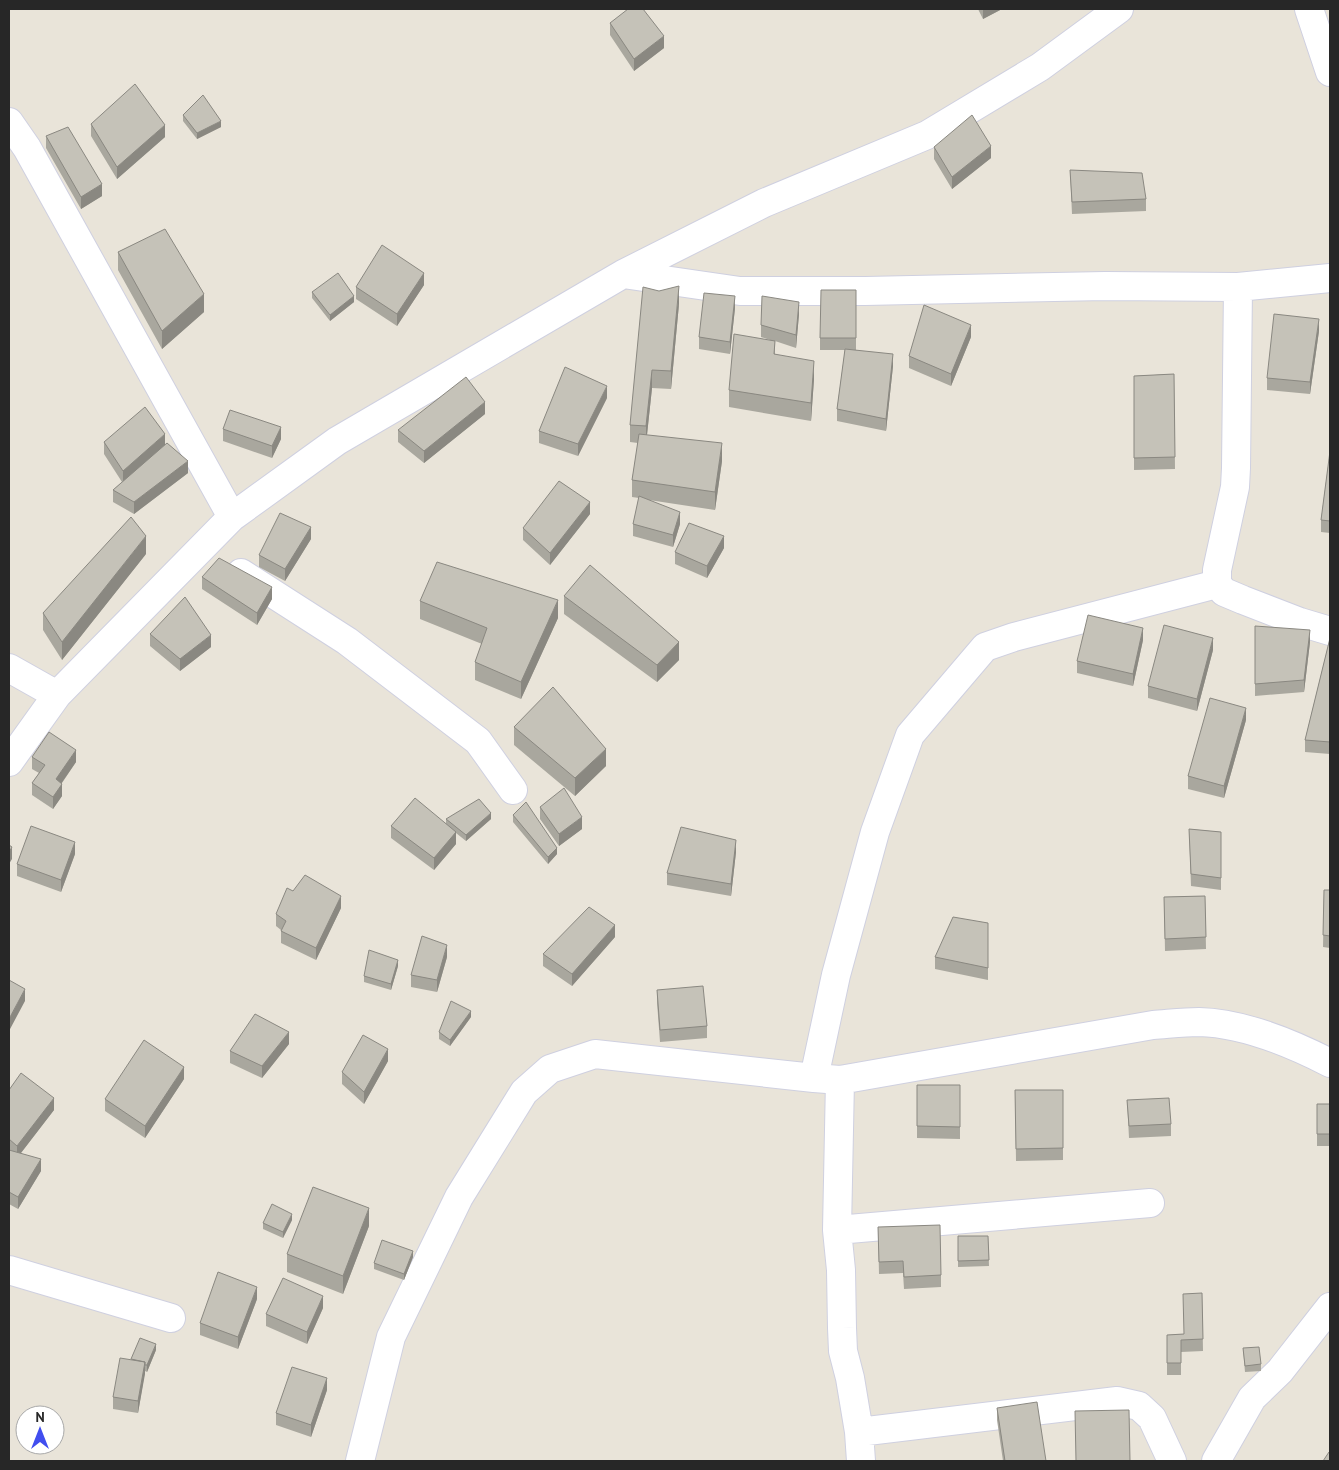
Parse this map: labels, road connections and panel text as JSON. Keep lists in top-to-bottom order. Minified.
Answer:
{"north":"top"}
